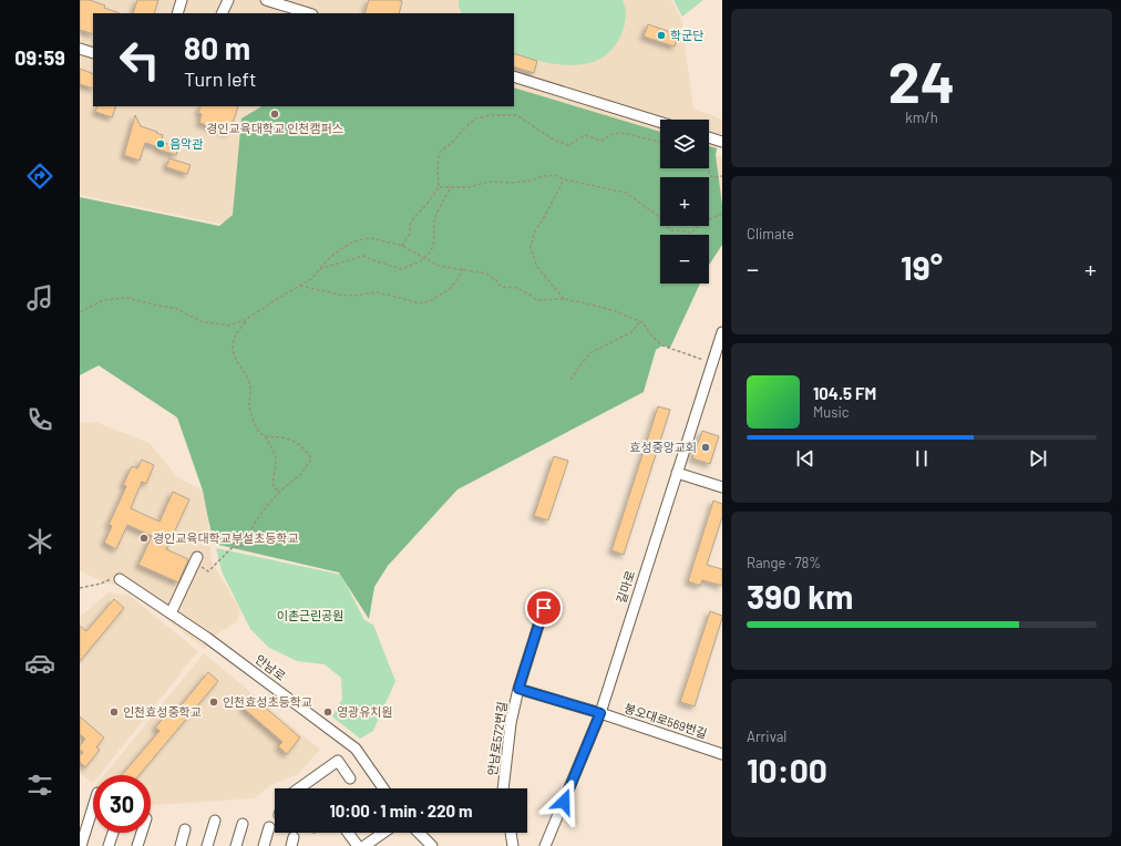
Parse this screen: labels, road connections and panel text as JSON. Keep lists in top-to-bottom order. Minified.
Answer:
{"streets":{"street":["길마로","안남로","봉오대로569번길","안남로572번길"]},"crossings":[["길마로","봉오대로569번길"],["봉오대로569번길","안남로572번길"]],"parks":["이촌근린공원"],"places":["학군단","경인교육대학교 인천캠퍼스","음악관","효성중앙교회","경인교육대학교부설초등학교","인천효성초등학교","인천효성중학교","영광유치원"],"page":{"tabs":"09:59","tile":[["24","km/h"],"Climate",["Range · 78%","390 km"],["Arrival","10:00"]],"turn":["80 m","Turn left"],"map_buttons":["+","−"],"heat":["−","19°","+"],"song":["104.5 FM","Music"],"limit":"30","trip":"10:00 · 1 min · 220 m"}}
